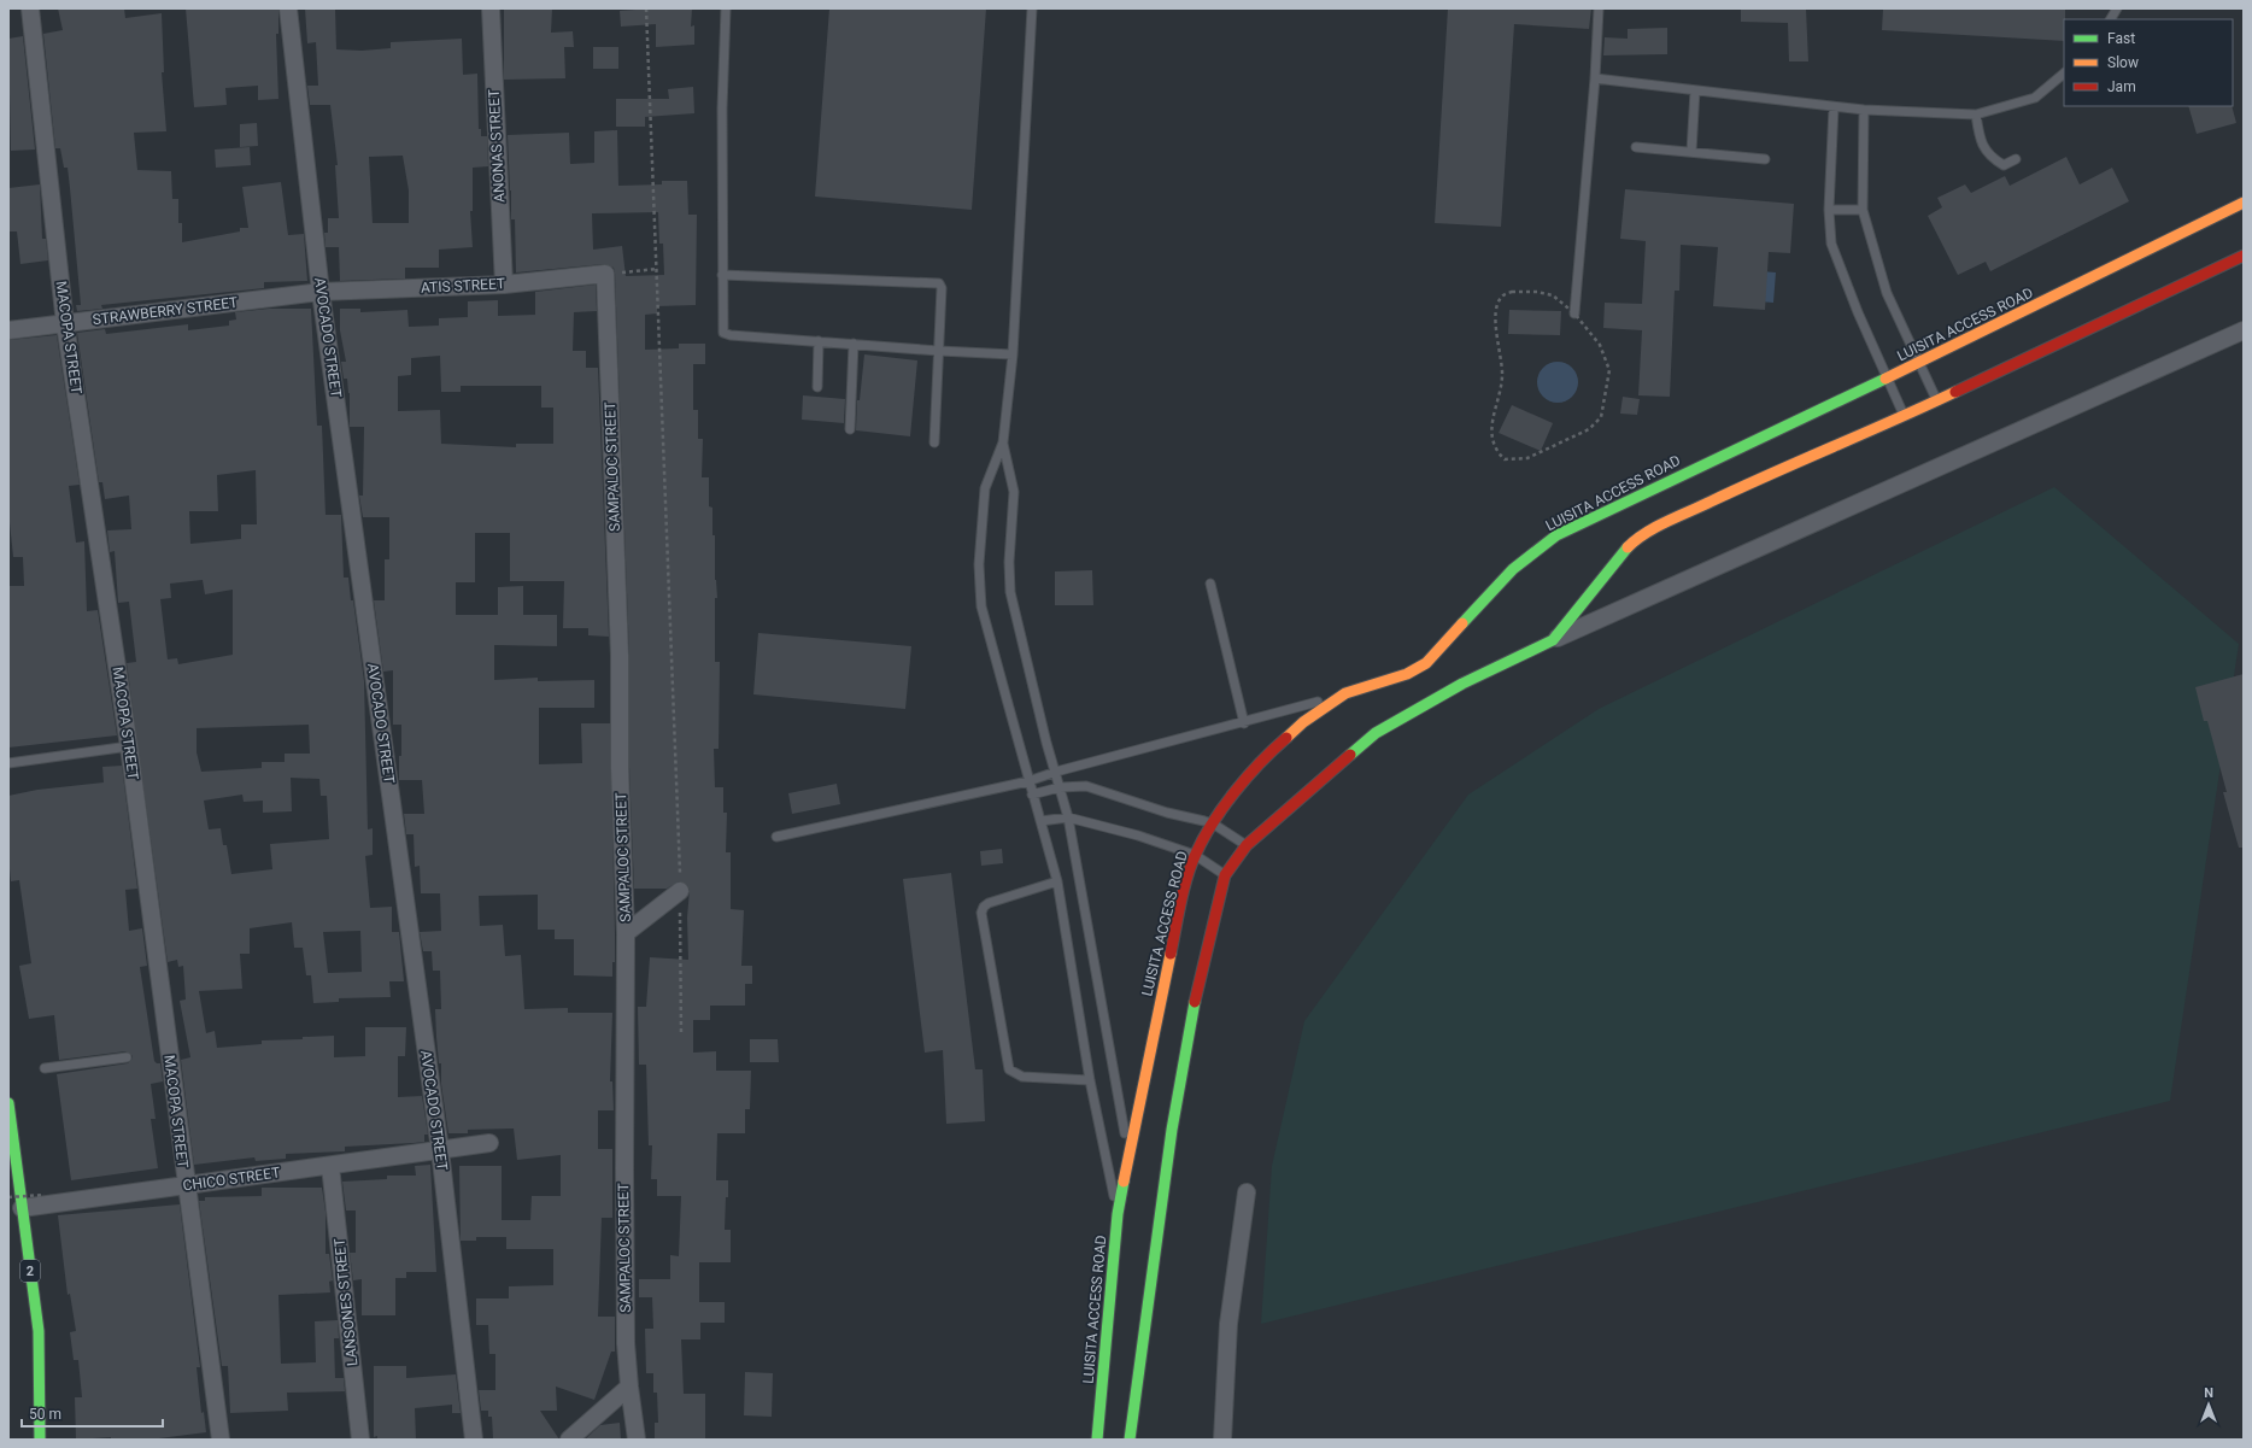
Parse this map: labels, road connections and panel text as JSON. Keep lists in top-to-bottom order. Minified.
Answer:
{"streets":{"main road":["LUISITA ACCESS ROAD","2"],"street":["ANONAS STREET","ATIS STREET","STRAWBERRY STREET","MACOPA STREET","AVOCADO STREET","SAMPALOC STREET","CHICO STREET","LANSONES STREET"]},"crossings":[["ANONAS STREET","ATIS STREET"],["ATIS STREET","STRAWBERRY STREET"],["ATIS STREET","AVOCADO STREET"],["ATIS STREET","SAMPALOC STREET"],["STRAWBERRY STREET","MACOPA STREET"],["STRAWBERRY STREET","AVOCADO STREET"],["MACOPA STREET","CHICO STREET"],["AVOCADO STREET","CHICO STREET"],["CHICO STREET","2"],["CHICO STREET","LANSONES STREET"]],"legend":["Fast","Slow","Jam"],"scale_bar":"50 m","north":"top"}
